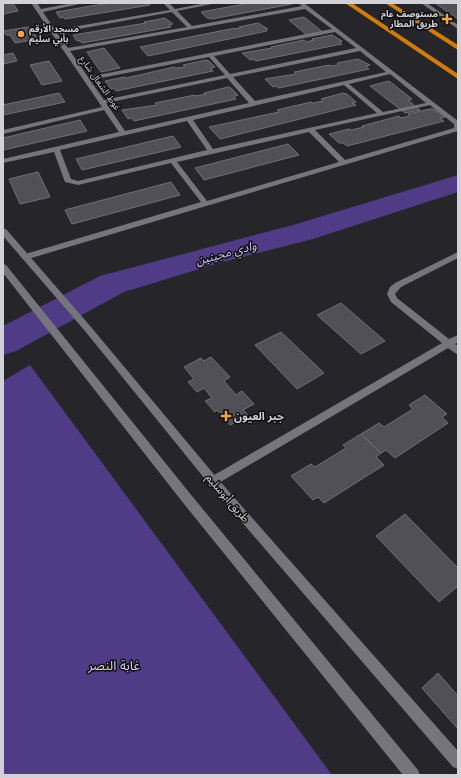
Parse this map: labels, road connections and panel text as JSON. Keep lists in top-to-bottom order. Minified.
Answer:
{"streets":{"street":["غوط الشعال شارع","طريق أبوسليم"]},"water":["وادي مجينين"],"parks":["غابة النصر"],"places":{"health":["مستوصف عام طريق المطار","جبر العيون"],"other":["مسجد الأرقم بأبي سليم"]}}
